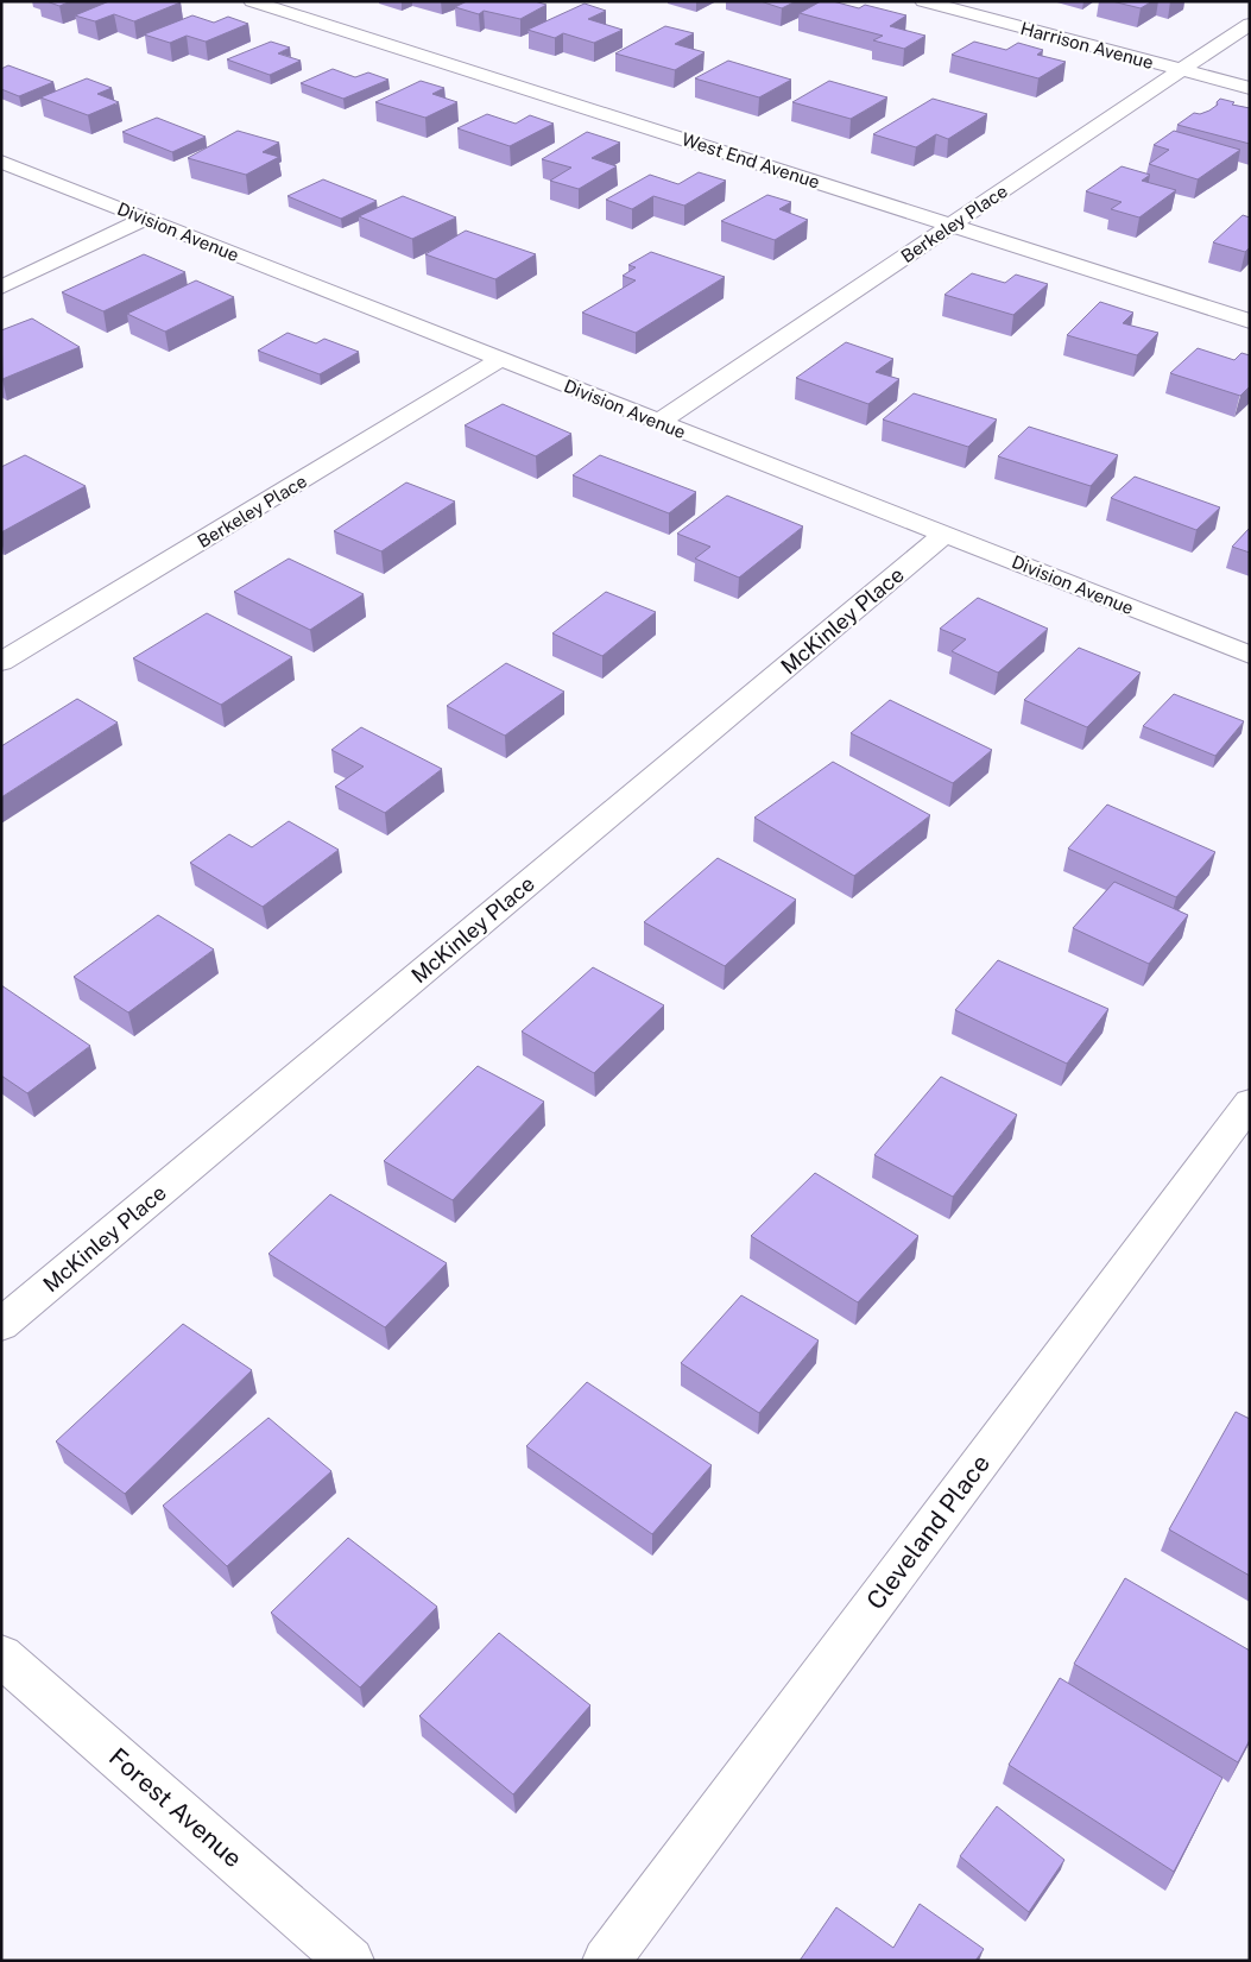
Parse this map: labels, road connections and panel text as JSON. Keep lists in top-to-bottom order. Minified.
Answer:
{"streets":{"street":["Harrison Avenue","West End Avenue","Berkeley Place","Division Avenue","McKinley Place","Cleveland Place","Forest Avenue"]},"crossings":[["Harrison Avenue","Berkeley Place"],["West End Avenue","Berkeley Place"],["Berkeley Place","Division Avenue"],["Division Avenue","McKinley Place"]]}
